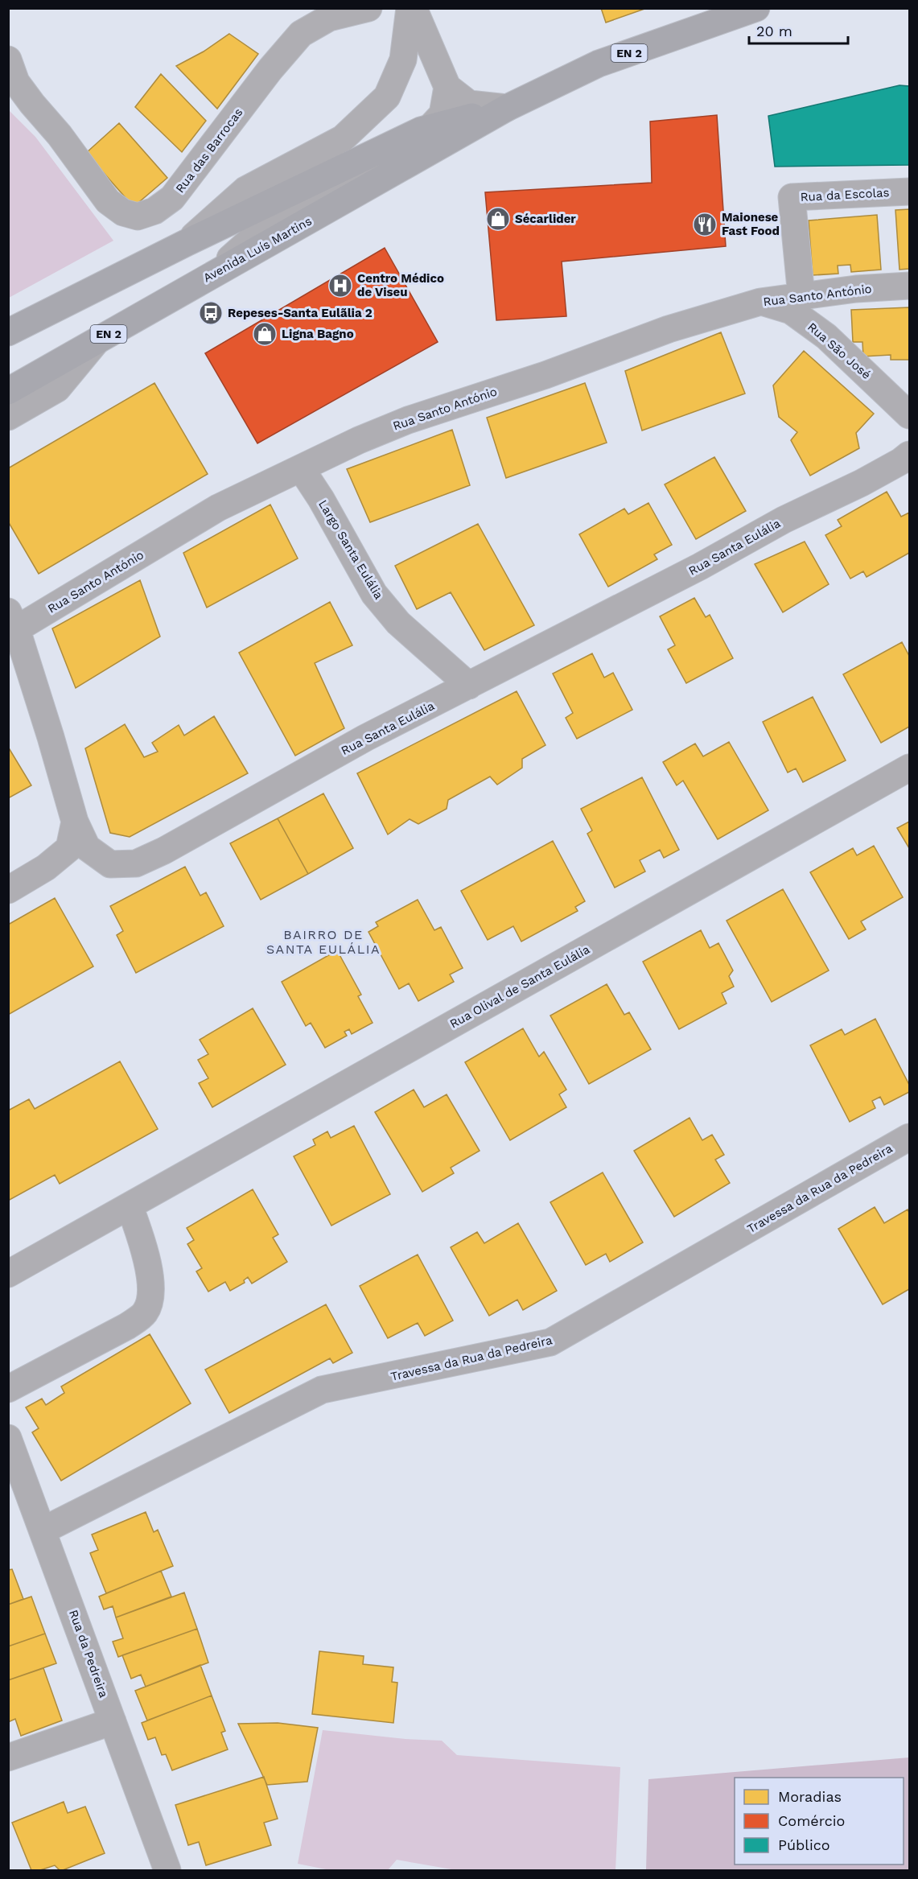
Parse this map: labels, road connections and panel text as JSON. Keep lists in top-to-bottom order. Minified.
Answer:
{"streets":{"main road":["EN 2","Avenida Luís Martins"],"street":["Rua das Barrocas","Rua da Escolas","Rua Santo António","Rua São José","Rua Santa Eulália","Largo Santa Eulália","Rua Olival de Santa Eulália","Travessa da Rua da Pedreira","Rua da Pedreira"]},"crossings":[["Rua da Escolas","Rua Santo António"],["Rua Santo António","Rua São José"],["Rua Santo António","Rua Santa Eulália"],["Rua Santo António","Largo Santa Eulália"],["Rua Santa Eulália","Largo Santa Eulália"],["Travessa da Rua da Pedreira","Rua da Pedreira"]],"districts":["BAIRRO DE SANTA EULÁLIA"],"places":{"shop":["Sécarlider","Ligna Bagno"],"restaurant":["Maionese Fast Food"],"hospital":["Centro Médico de Viseu"],"bus stop":["Repeses-Santa Eulãlia 2"]},"legend":["Moradias","Comércio","Público"],"scale_bar":"20 m"}
